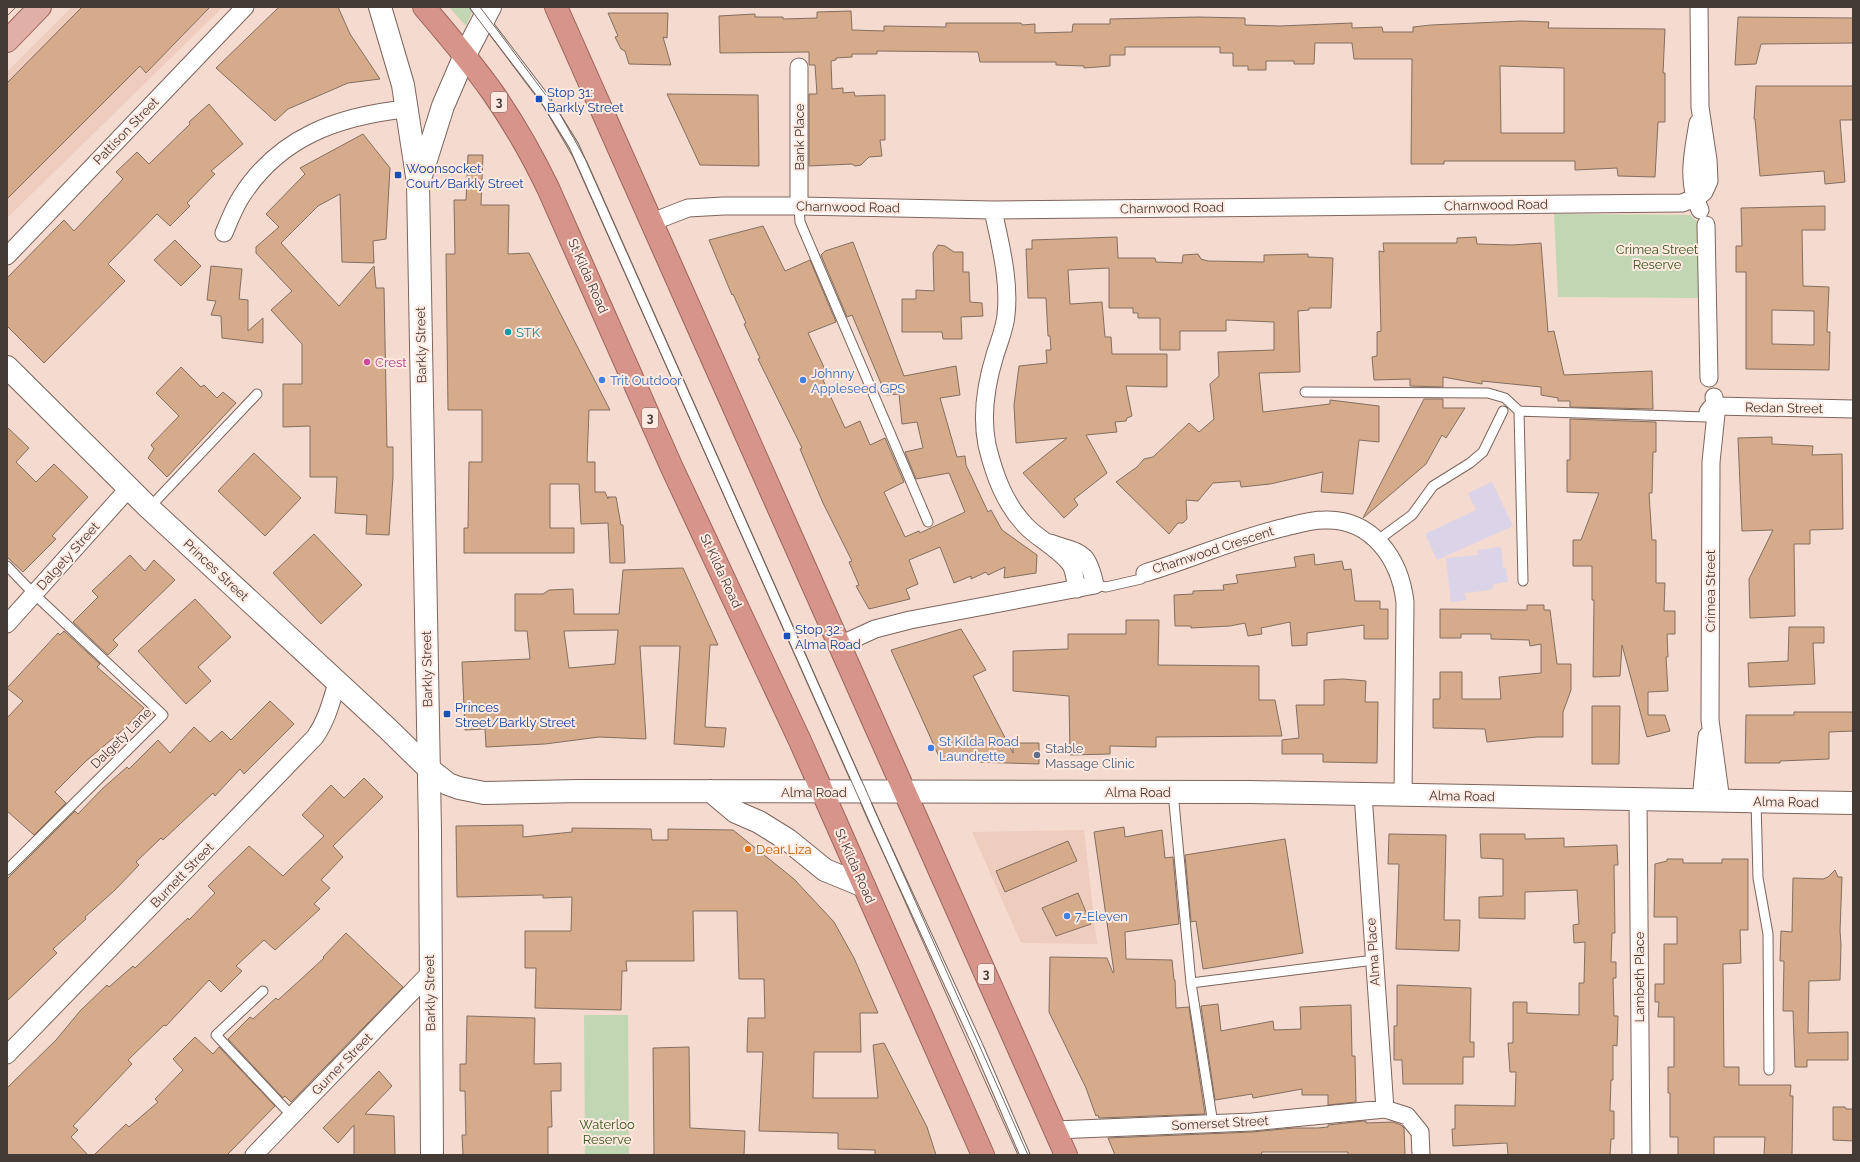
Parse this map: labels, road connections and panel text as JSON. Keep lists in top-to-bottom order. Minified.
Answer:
{"streets":{"highway":["3","St Kilda Road"],"street":["Pattison Street","Bank Place","Charnwood Road","Barkly Street","Redan Street","Charnwood Crescent","Dalgety Street","Princes Street","Crimea Street","Alma Road","Burnett Street","Alma Place","Lambeth Place","Gurner Street","Somerset Street"],"lane":["Dalgety Lane"]},"crossings":[["3","Charnwood Road"],["3","Charnwood Crescent"],["3","Alma Road"],["3","Somerset Street"],["Bank Place","Charnwood Road"],["Charnwood Road","Crimea Street"],["St Kilda Road","Barkly Street"],["St Kilda Road","Alma Road"],["Barkly Street","Princes Street"],["Barkly Street","Alma Road"],["Barkly Street","Gurner Street"],["Redan Street","Crimea Street"],["Charnwood Crescent","Alma Road"],["Dalgety Street","Princes Street"],["Dalgety Street","Dalgety Lane"],["Princes Street","Alma Road"],["Princes Street","Burnett Street"],["Crimea Street","Alma Road"],["Alma Road","Alma Place"],["Alma Road","Lambeth Place"],["Alma Place","Somerset Street"]],"parks":["Crimea Street Reserve","Waterloo Reserve"],"places":{"transit":["Stop 31: Barkly Street","Woonsocket Court/Barkly Street","Stop 32: Alma Road","Princes Street/Barkly Street"],"other":["STK","Crest","Trit Outdoor","Johnny Appleseed GPS","St Kilda Road Laundrette","Stable Massage Clinic","Dear Liza","7-Eleven"]}}
